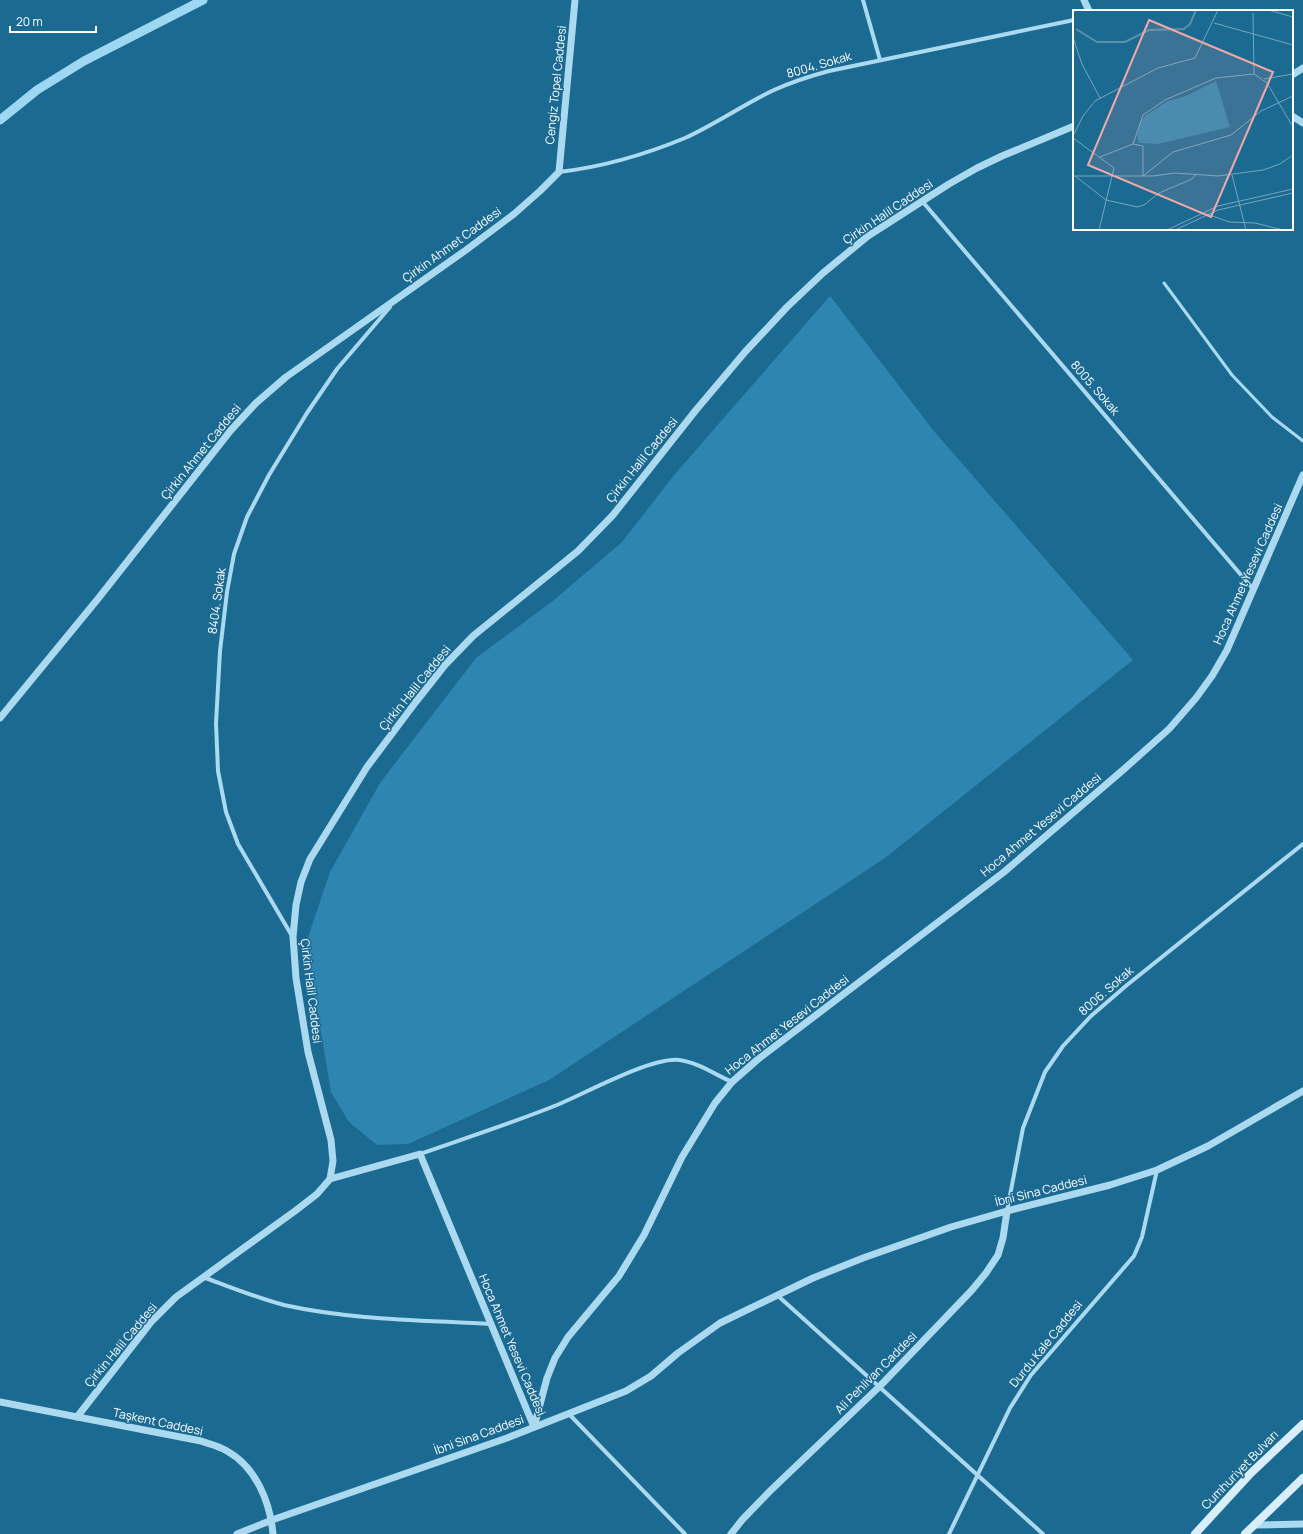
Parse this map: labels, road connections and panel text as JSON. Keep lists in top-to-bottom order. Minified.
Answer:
{"streets":{"main road":["Cumhuriyet Bulvarı"],"street":["8004. Sokak","Cengiz Topel Caddesi","Çirkin Halil Caddesi","Çirkin Ahmet Caddesi","8005. Sokak","Hoca Ahmet Yesevi Caddesi","8404. Sokak","8006. Sokak","İbni Sina Caddesi","Durdu Kale Caddesi","Ali Pehlivan Caddesi","Taşkent Caddesi"]},"crossings":[["8004. Sokak","Cengiz Topel Caddesi"],["8004. Sokak","Çirkin Ahmet Caddesi"],["Cengiz Topel Caddesi","Çirkin Ahmet Caddesi"],["Çirkin Halil Caddesi","8005. Sokak"],["Çirkin Halil Caddesi","8404. Sokak"],["Çirkin Halil Caddesi","Taşkent Caddesi"],["Çirkin Ahmet Caddesi","8404. Sokak"],["8005. Sokak","Hoca Ahmet Yesevi Caddesi"],["Hoca Ahmet Yesevi Caddesi","İbni Sina Caddesi"],["8006. Sokak","İbni Sina Caddesi"],["8006. Sokak","Ali Pehlivan Caddesi"],["İbni Sina Caddesi","Durdu Kale Caddesi"],["İbni Sina Caddesi","Ali Pehlivan Caddesi"],["İbni Sina Caddesi","Taşkent Caddesi"]],"scale_bar":"20 m"}
